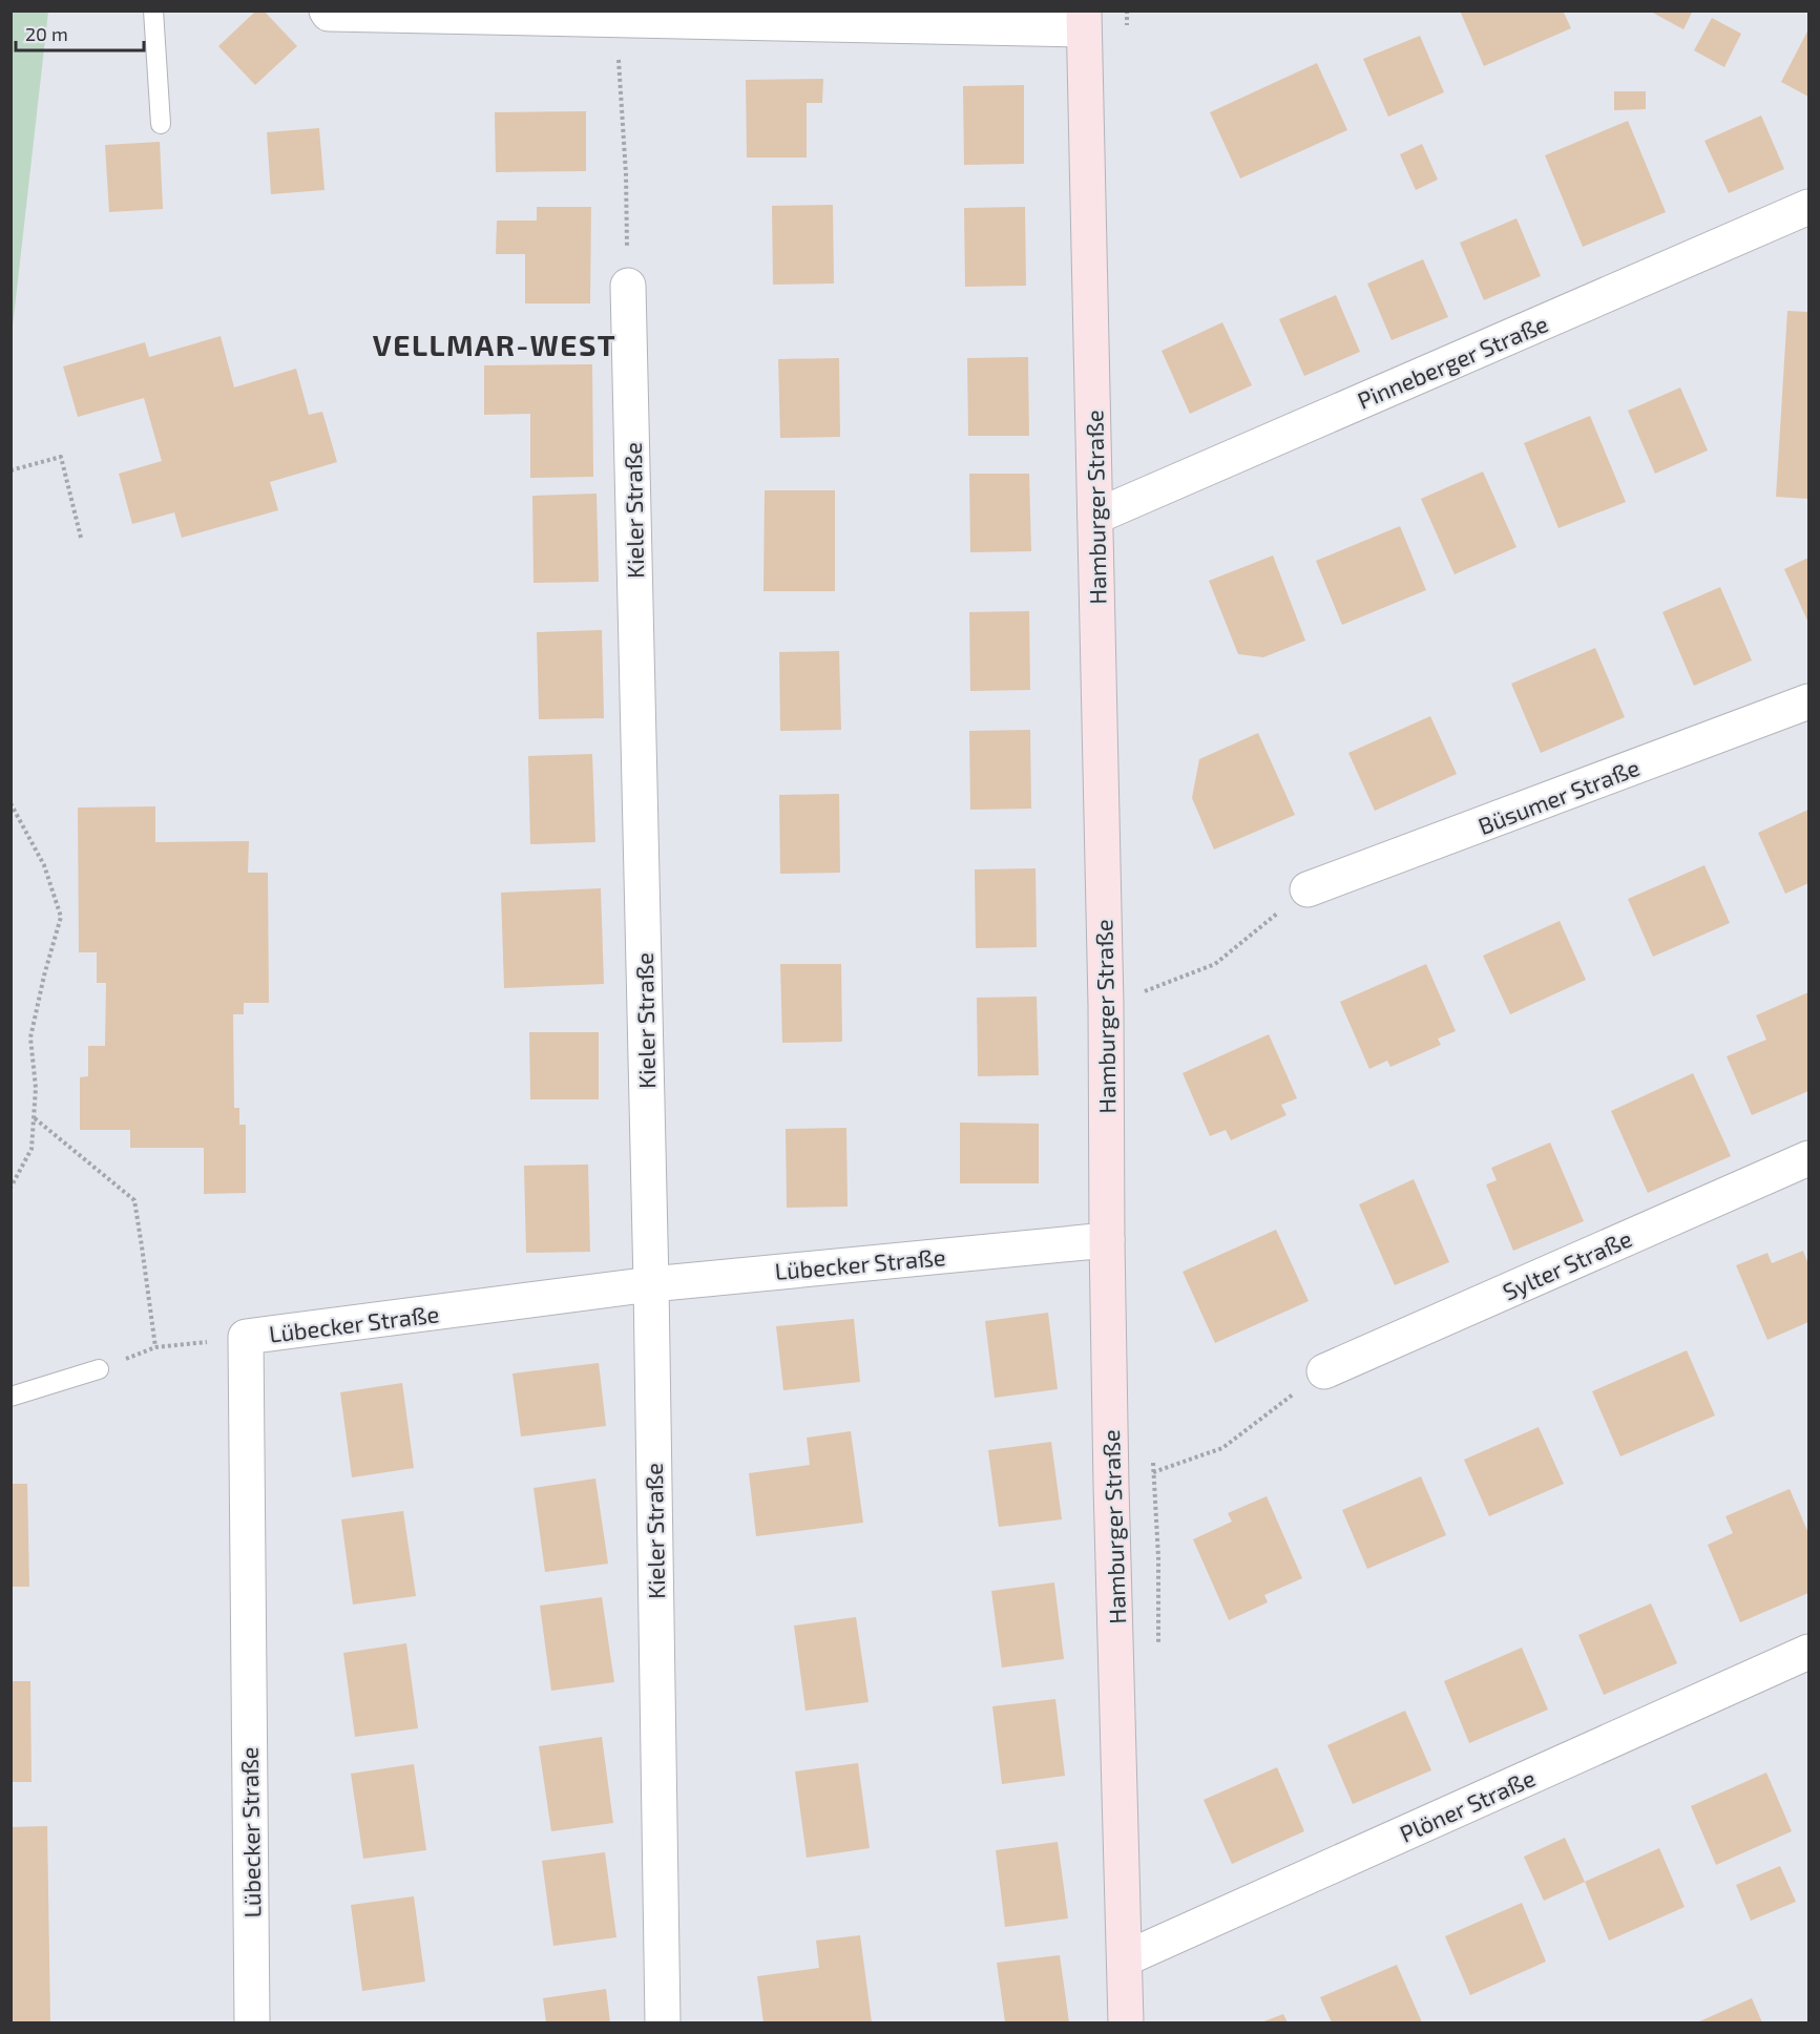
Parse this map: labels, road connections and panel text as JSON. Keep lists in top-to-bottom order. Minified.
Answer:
{"streets":{"street":["Pinneberger Straße","Hamburger Straße","Kieler Straße","Büsumer Straße","Lübecker Straße","Sylter Straße","Plöner Straße"]},"crossings":[["Pinneberger Straße","Hamburger Straße"],["Hamburger Straße","Lübecker Straße"],["Hamburger Straße","Plöner Straße"],["Kieler Straße","Lübecker Straße"]],"districts":["VELLMAR-WEST"],"scale_bar":"20 m"}
